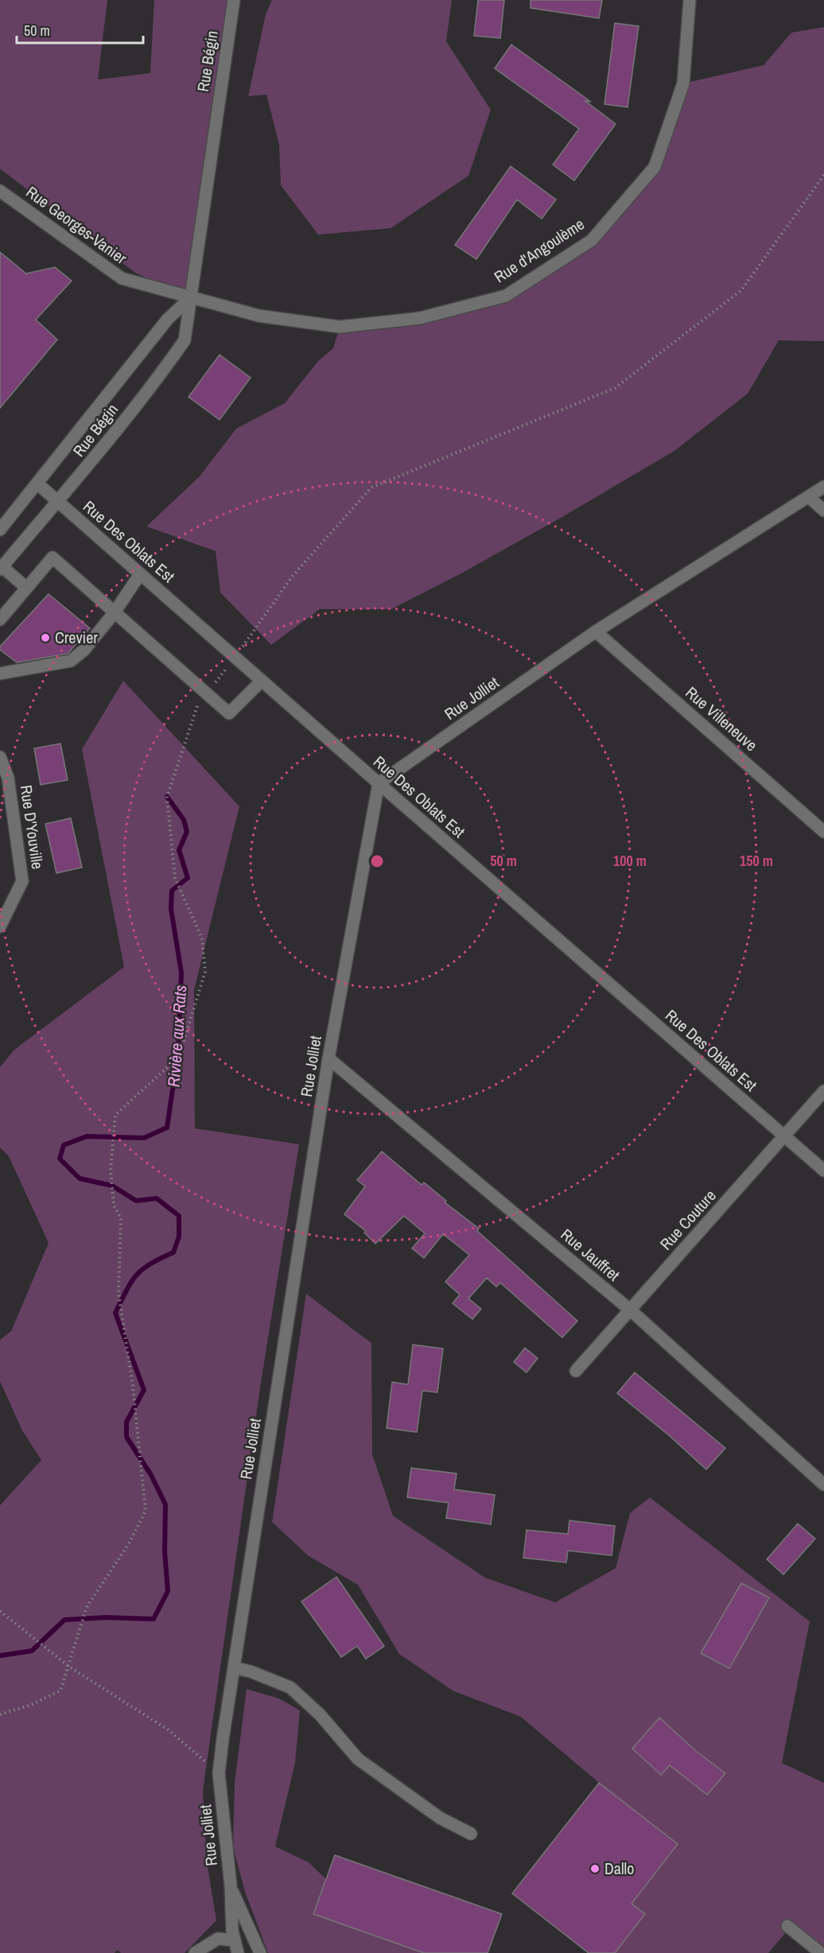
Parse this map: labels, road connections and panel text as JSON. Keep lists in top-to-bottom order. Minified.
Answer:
{"streets":{"street":["Rue Bégin","Rue Georges-Vanier","Rue d'Angoulème","Rue Des Oblats Est","Rue Jolliet","Rue Villeneuve","Rue D'Youville","Rue Couture","Rue Jauffret"]},"crossings":[["Rue Bégin","Rue Georges-Vanier"],["Rue Bégin","Rue d'Angoulème"],["Rue Bégin","Rue Des Oblats Est"],["Rue Georges-Vanier","Rue d'Angoulème"],["Rue Des Oblats Est","Rue Jolliet"],["Rue Des Oblats Est","Rue Couture"],["Rue Jolliet","Rue Villeneuve"],["Rue Jolliet","Rue Jauffret"],["Rue Couture","Rue Jauffret"]],"water":["Rivière aux Rats"],"places":["Crevier","Dallo"],"scale_bar":"50 m","rings":["50 m","100 m","150 m"]}
